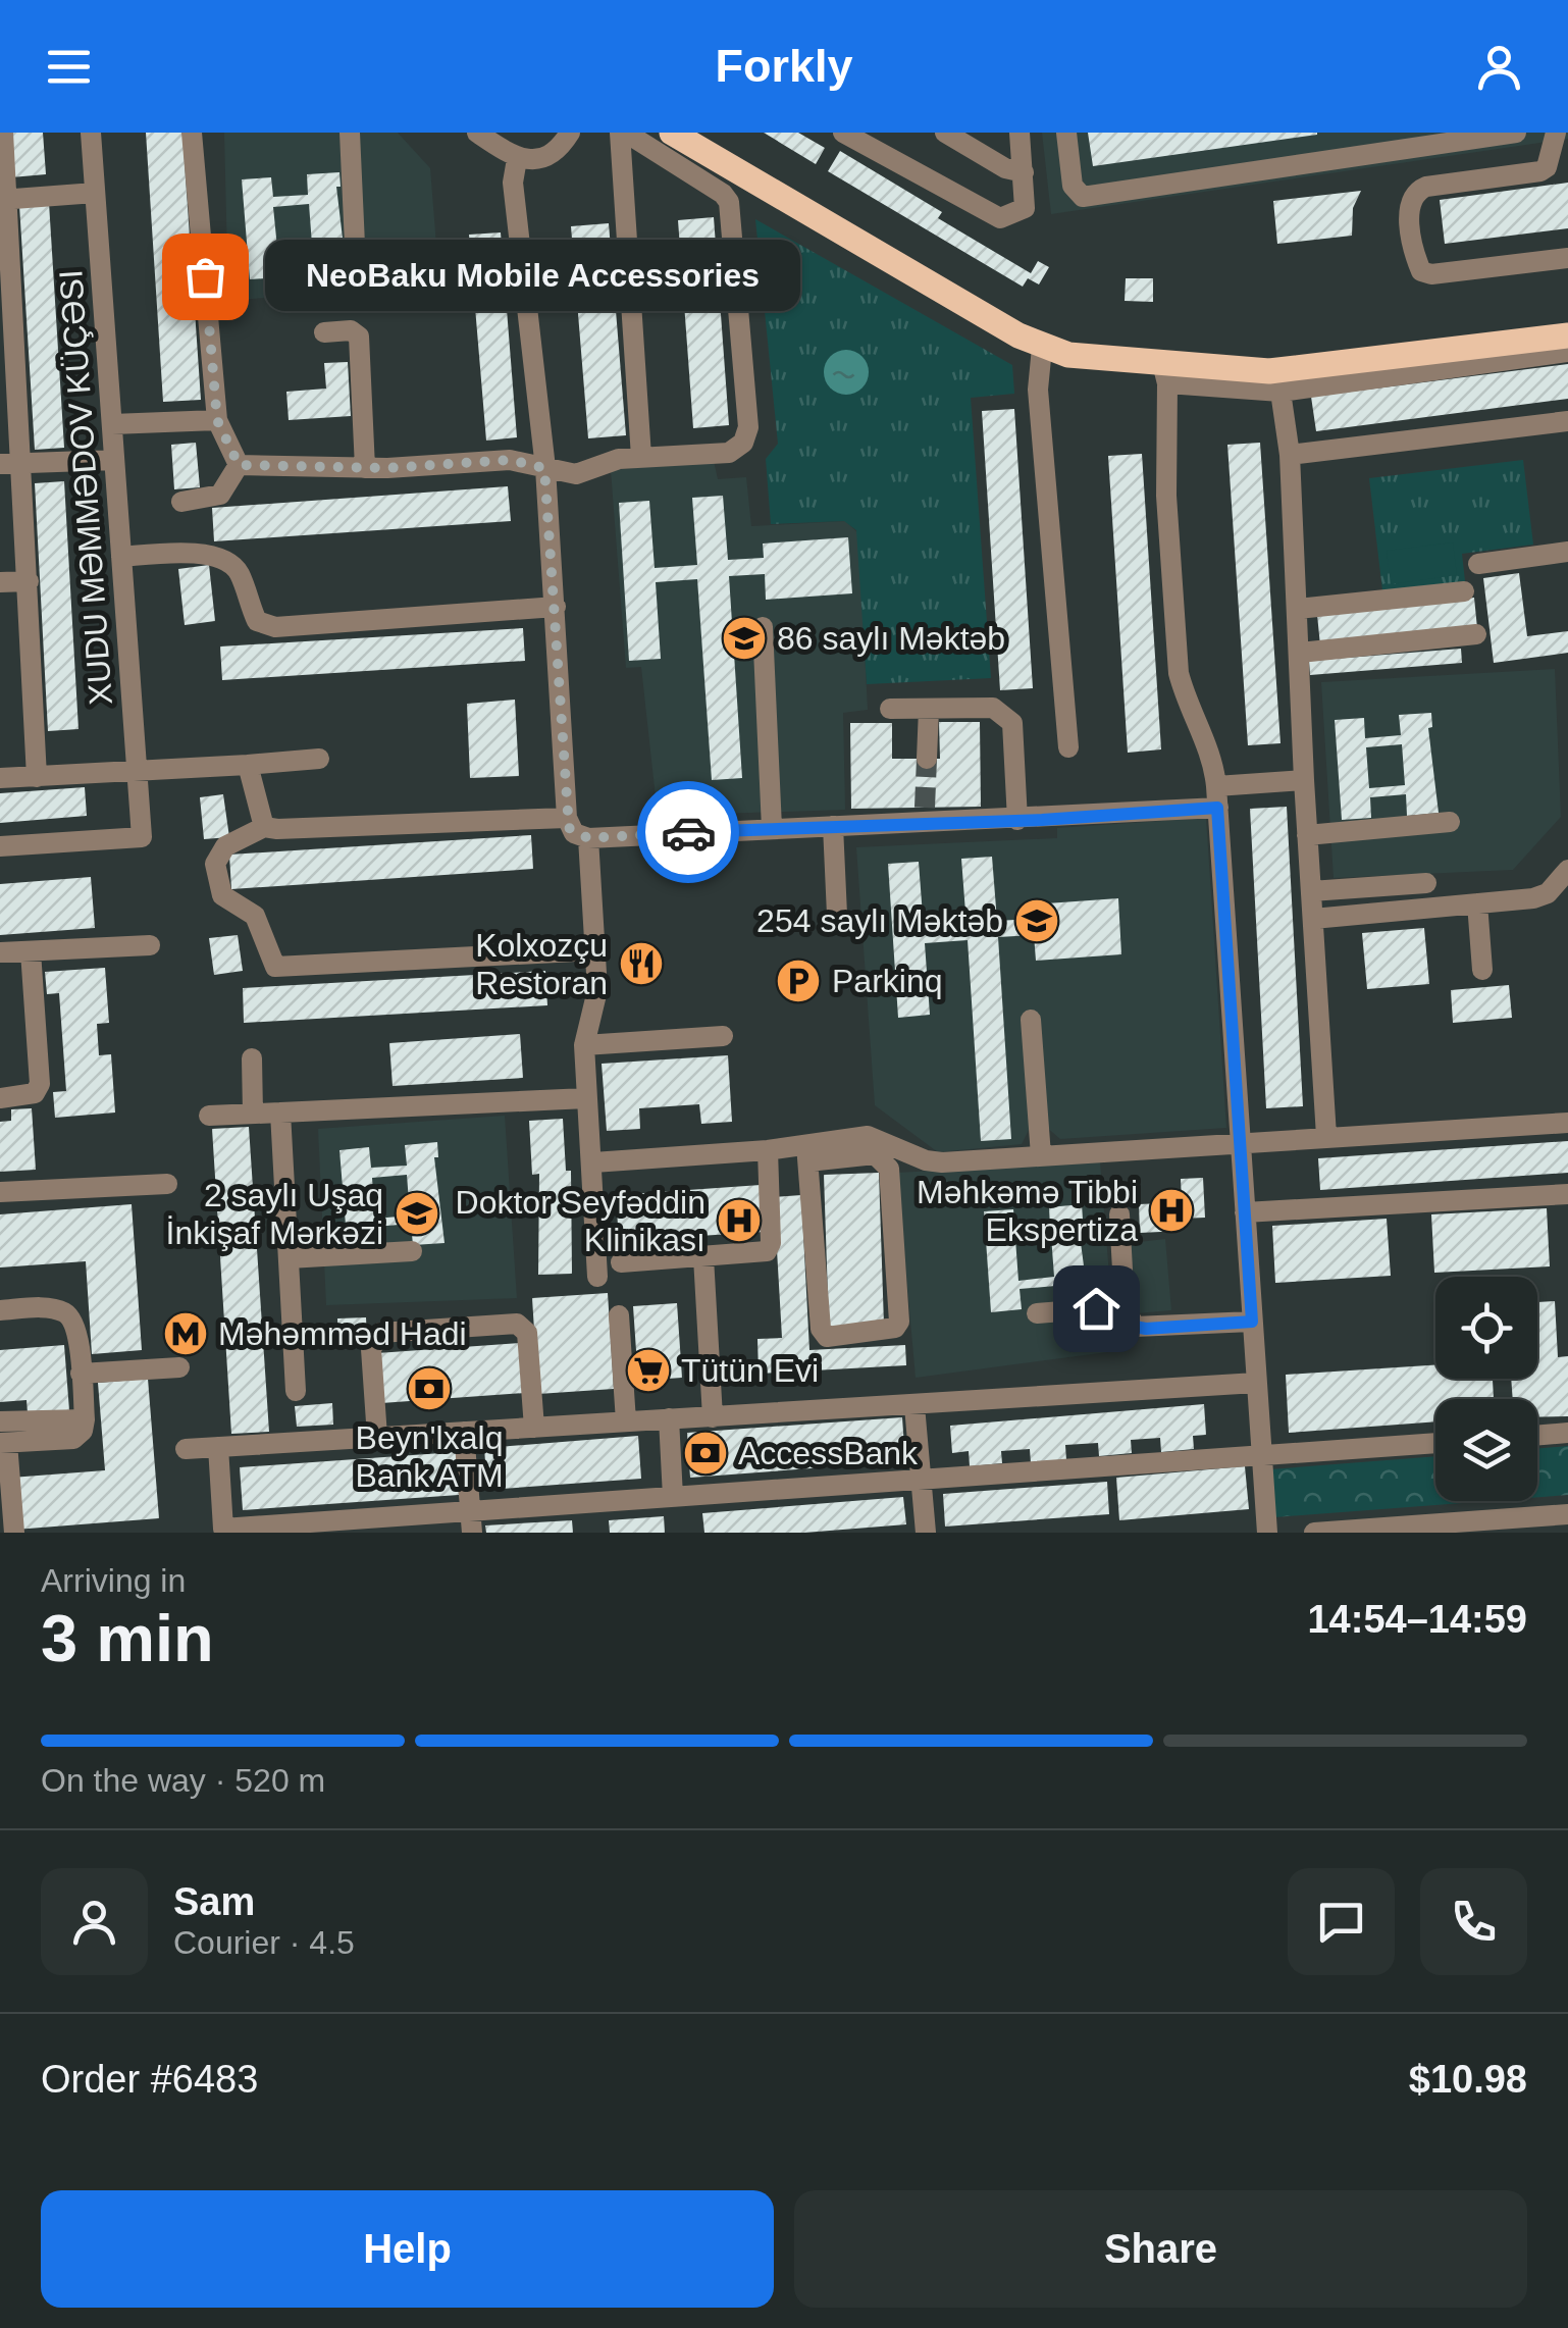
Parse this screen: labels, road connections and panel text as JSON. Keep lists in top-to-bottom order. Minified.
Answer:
{"streets":{"street":["XUDU MƏMMƏDOV KÜÇƏSI"]},"places":{"other":["NeoBaku Mobile Accessories"],"school or university":["86 saylı Məktəb","254 saylı Məktəb","2 saylı Uşaq İnkişaf Mərkəzi"],"restaurant":["Kolxozçu Restoran"],"parking":["Parkinq"],"hospital":["Məhkəmə Tibbi Ekspertiza","Doktor Seyfәddin Klinikası"],"metro station":["Məhəmməd Hadi"],"supermarket":["Tütün Evi"],"bank":["Beyn'lxalq Bank ATM","AccessBank"]},"page":{"header":"Forkly","bubble":"NeoBaku Mobile Accessories","heading":["3 min","Arriving in","14:54–14:59"],"panel":["Sam","Courier · 4.5","Order #6483","$10.98"],"bar":"On the way · 520 m","buttons":["Help","Share"]}}
